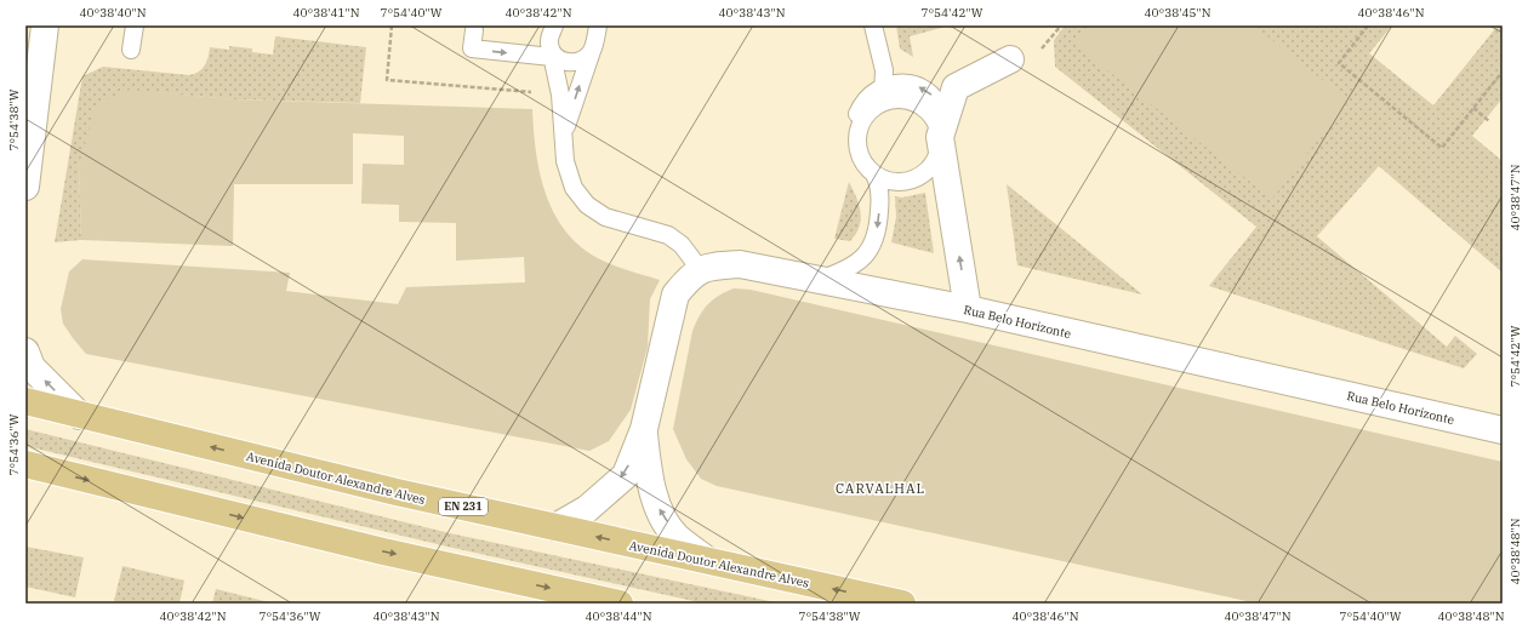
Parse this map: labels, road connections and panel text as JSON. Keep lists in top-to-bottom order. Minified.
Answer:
{"streets":{"main road":["Avenida Doutor Alexandre Alves","EN 231"],"street":["Rua Belo Horizonte"]},"districts":["CARVALHAL"],"coordinates":["40°38'40\"N","40°38'41\"N","7°54'40\"W","40°38'42\"N","40°38'43\"N","7°54'42\"W","40°38'45\"N","40°38'46\"N","7°54'38\"W","40°38'47\"N","7°54'36\"W","40°38'48\"N","40°38'44\"N"]}
